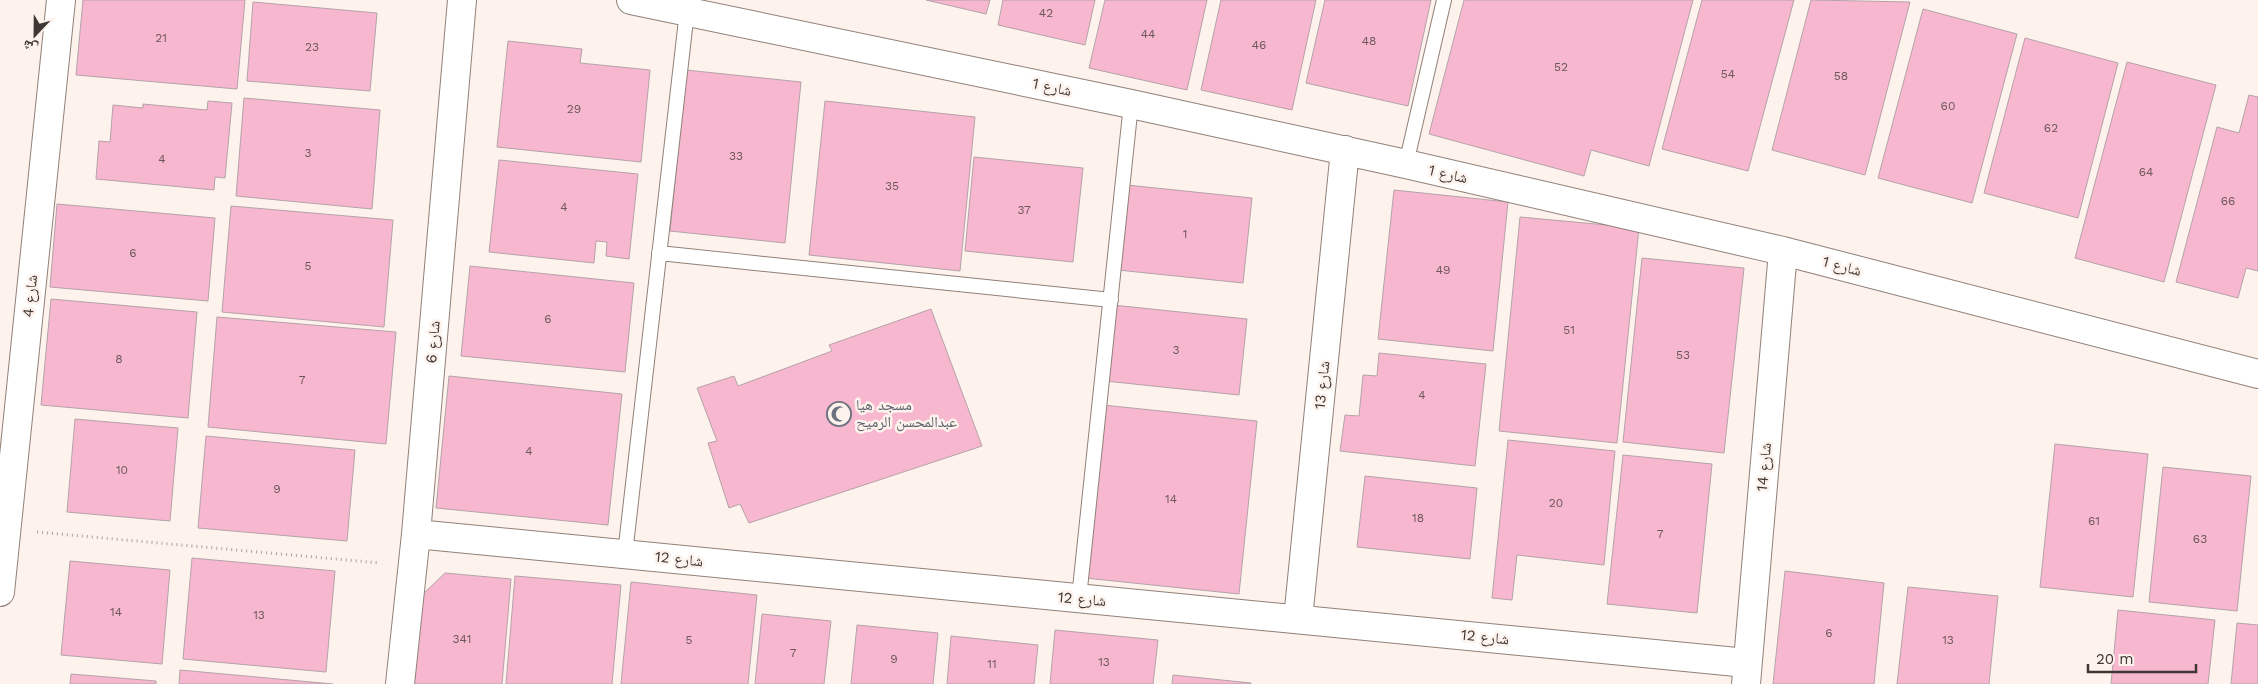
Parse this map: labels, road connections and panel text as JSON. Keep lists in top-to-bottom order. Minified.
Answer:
{"streets":{"street":["شارع 1","شارع 4","شارع 6","شارع 13","شارع 14","شارع 12"]},"crossings":[["شارع 1","شارع 13"],["شارع 1","شارع 14"],["شارع 6","شارع 12"],["شارع 13","شارع 12"],["شارع 14","شارع 12"]],"places":{"mosque":["مسجد هيا عبدالمحسن الرميح"]},"house_numbers":["42","44","21","48","46","23","52","54","58","60","29","62","3","33","4","64","35","66","4","37","1","6","5","49","6","51","3","53","8","7","4","4","10","9","14","20","18","61","7","63","14","13","6","341","5","13","7","9","13","11"],"scale_bar":"20 m","north":"bottom"}
